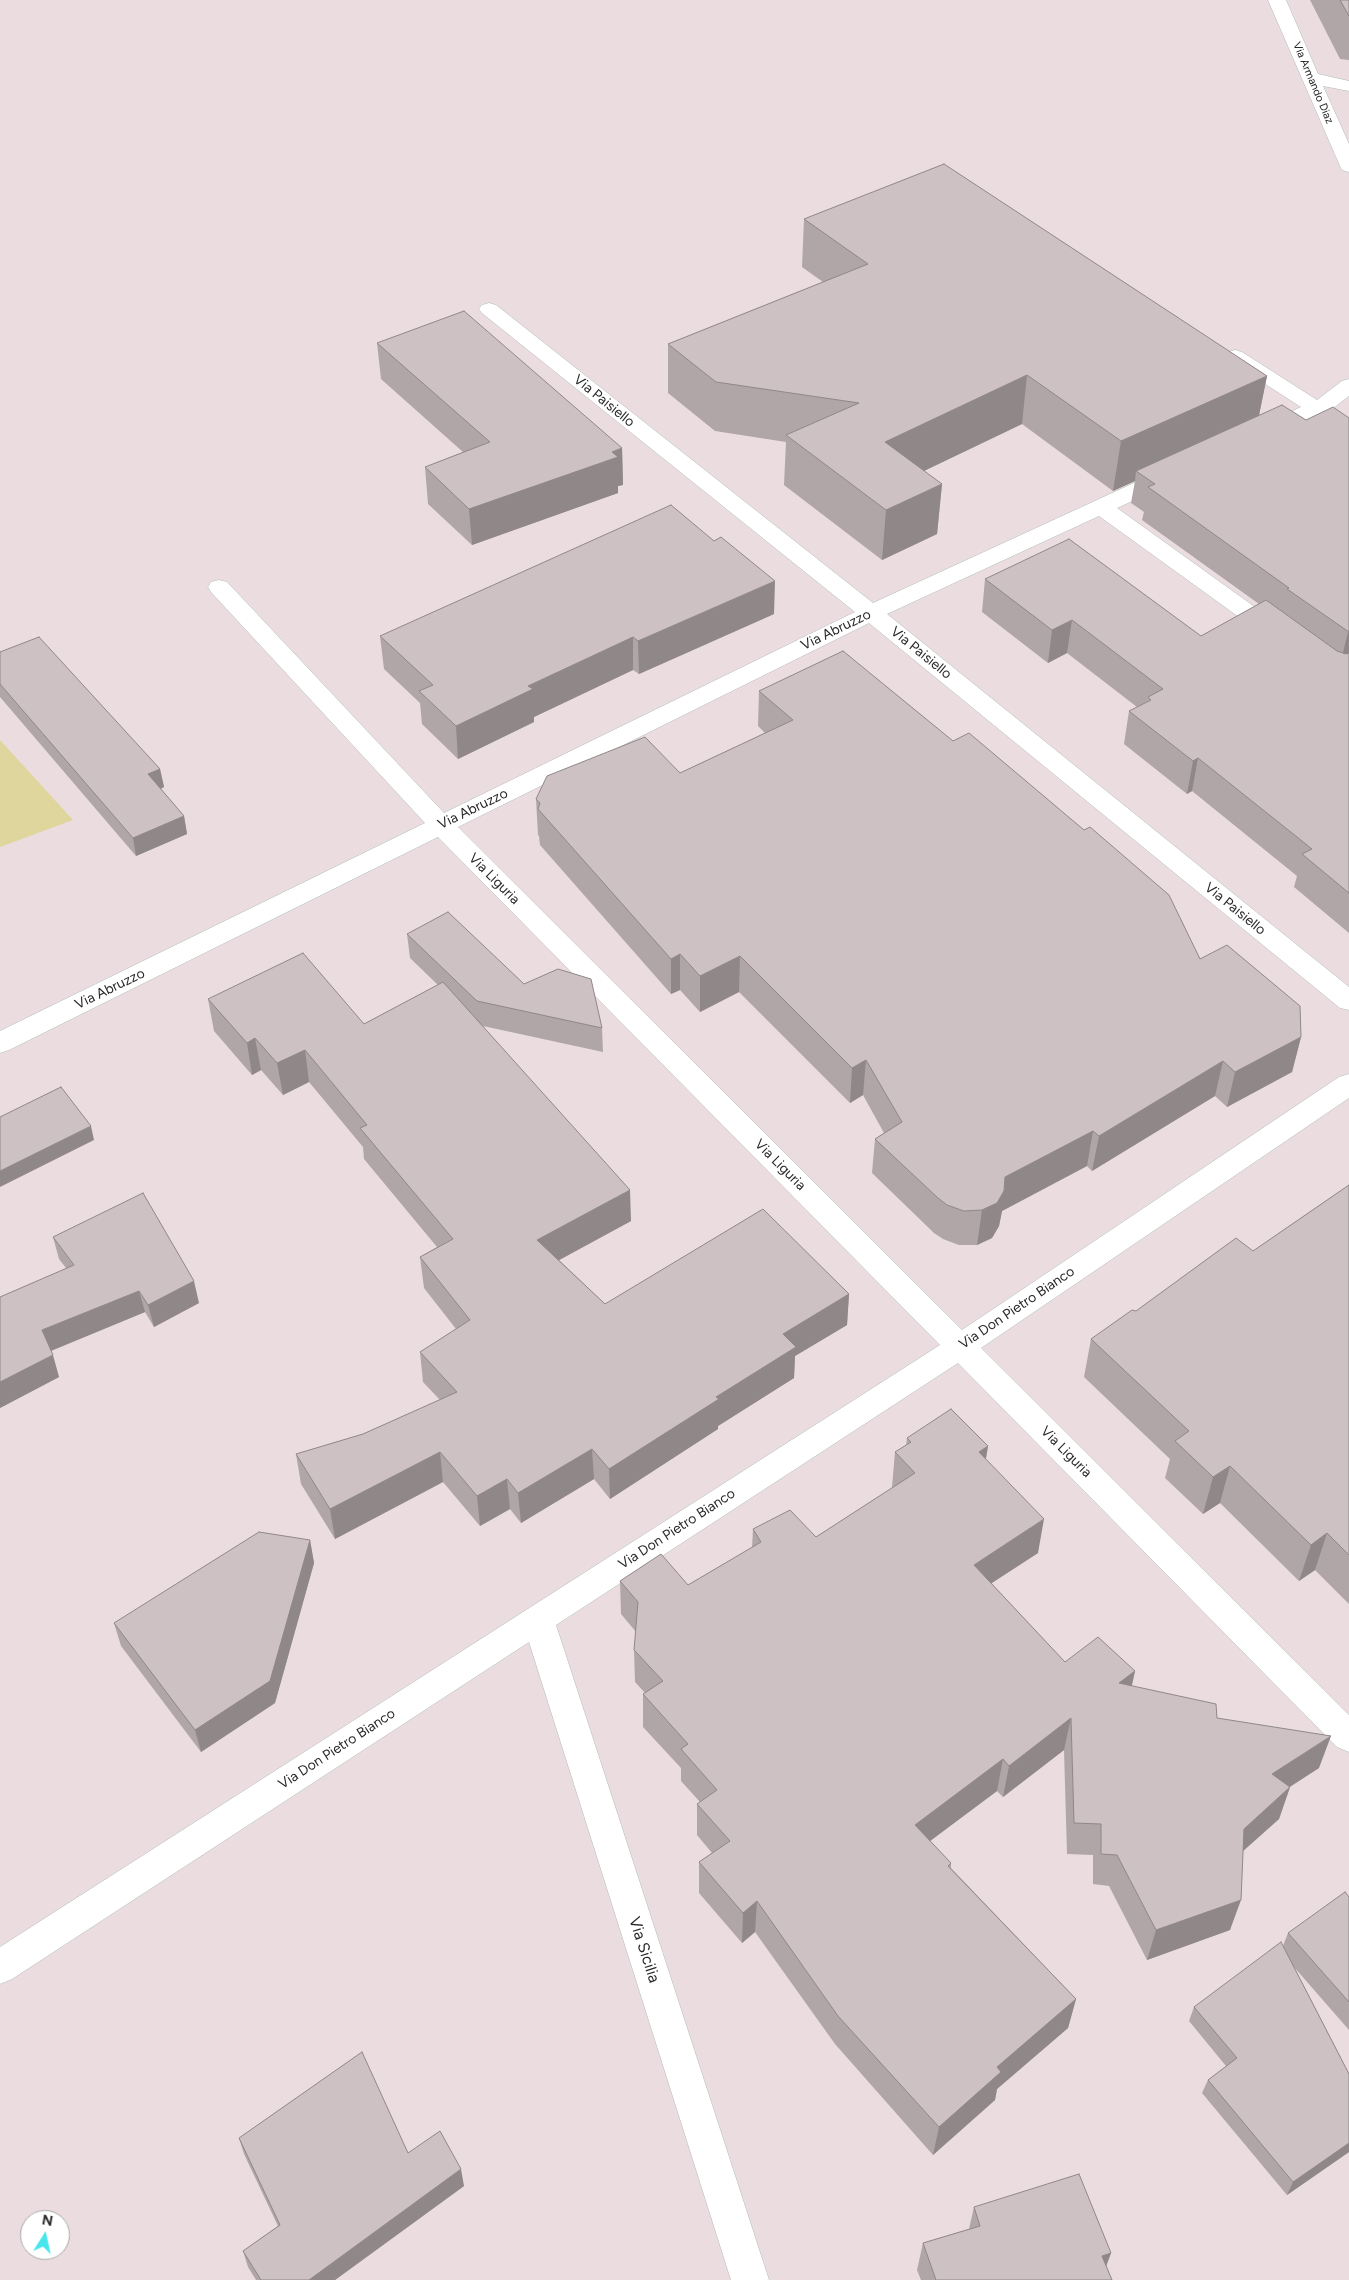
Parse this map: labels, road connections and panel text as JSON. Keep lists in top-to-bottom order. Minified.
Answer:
{"streets":{"street":["Via Armando Diaz","Via Paisiello","Via Abruzzo","Via Liguria","Via Don Pietro Bianco","Via Sicilia"]},"crossings":[["Via Paisiello","Via Abruzzo"],["Via Abruzzo","Via Liguria"],["Via Liguria","Via Don Pietro Bianco"],["Via Don Pietro Bianco","Via Sicilia"]],"north":"top"}
